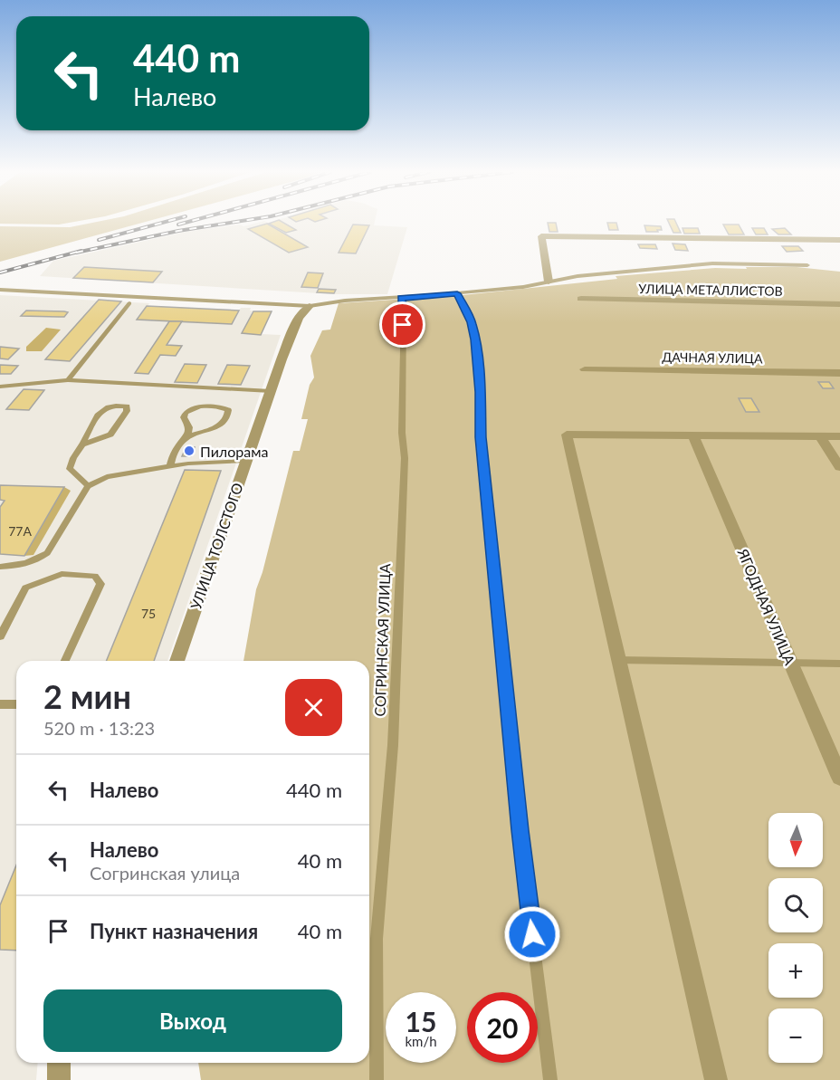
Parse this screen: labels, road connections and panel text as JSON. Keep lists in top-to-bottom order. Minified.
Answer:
{"streets":{"street":["УЛИЦА МЕТАЛЛИСТОВ","ДАЧНАЯ УЛИЦА","УЛИЦА ТОЛСТОГО","ЯГОДНАЯ УЛИЦА"],"lane":["СОГРИНСКАЯ УЛИЦА"]},"places":["Пилорама"],"house_numbers":["77А","75"],"north":"bottom","page":{"turn":["440 m","Налево"],"heading":["2 мин","520 m · 13:23"],"list":[{"name":"Налево","value":"440 m"},{"name":"Налево","note":"Согринская улица","value":"40 m"},{"name":"Пункт назначения","value":"40 m"}],"map_buttons":["+","−"],"buttons":"Выход","speed":"15 km/h","limit":"20"}}
